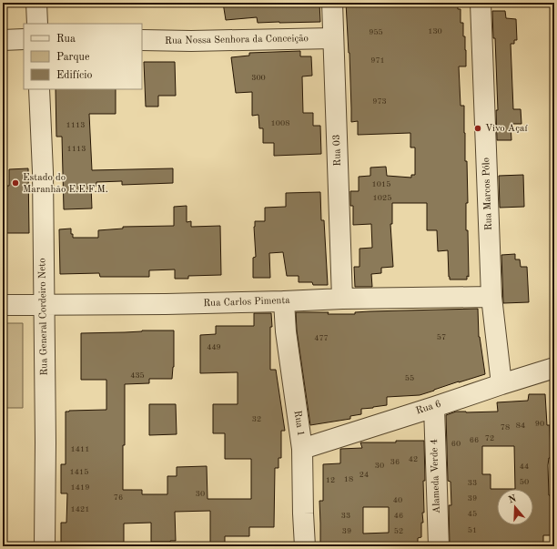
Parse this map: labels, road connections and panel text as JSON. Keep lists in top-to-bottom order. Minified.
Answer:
{"streets":{"street":["Rua Nossa Senhora da Conceição","Rua 03","Rua Marcos Pólo","Rua Carlos Pimenta","Rua General Cordeiro Neto","Rua 6","Rua 1","Alameda Verde 4"]},"crossings":[["Rua Nossa Senhora da Conceição","Rua 03"],["Rua 03","Rua Carlos Pimenta"],["Rua Marcos Pólo","Rua Carlos Pimenta"],["Rua Marcos Pólo","Rua 6"],["Rua Carlos Pimenta","Rua General Cordeiro Neto"],["Rua Carlos Pimenta","Rua 1"],["Rua 6","Rua 1"],["Rua 6","Alameda Verde 4"]],"places":["Vivo Açaí","Estado do Maranhão E.E.F.M."],"house_numbers":["130","955","971","300","973","1008","1113","1113","1015","1025","57","477","449","435","55","32","90","84","78","72","66","60","1411","42","36","30","44","1415","24","18","12","50","33","1419","30","76","39","40","1421","45","33","46","51","39","52"],"legend":["Rua","Parque","Edifício"],"north":"top"}
